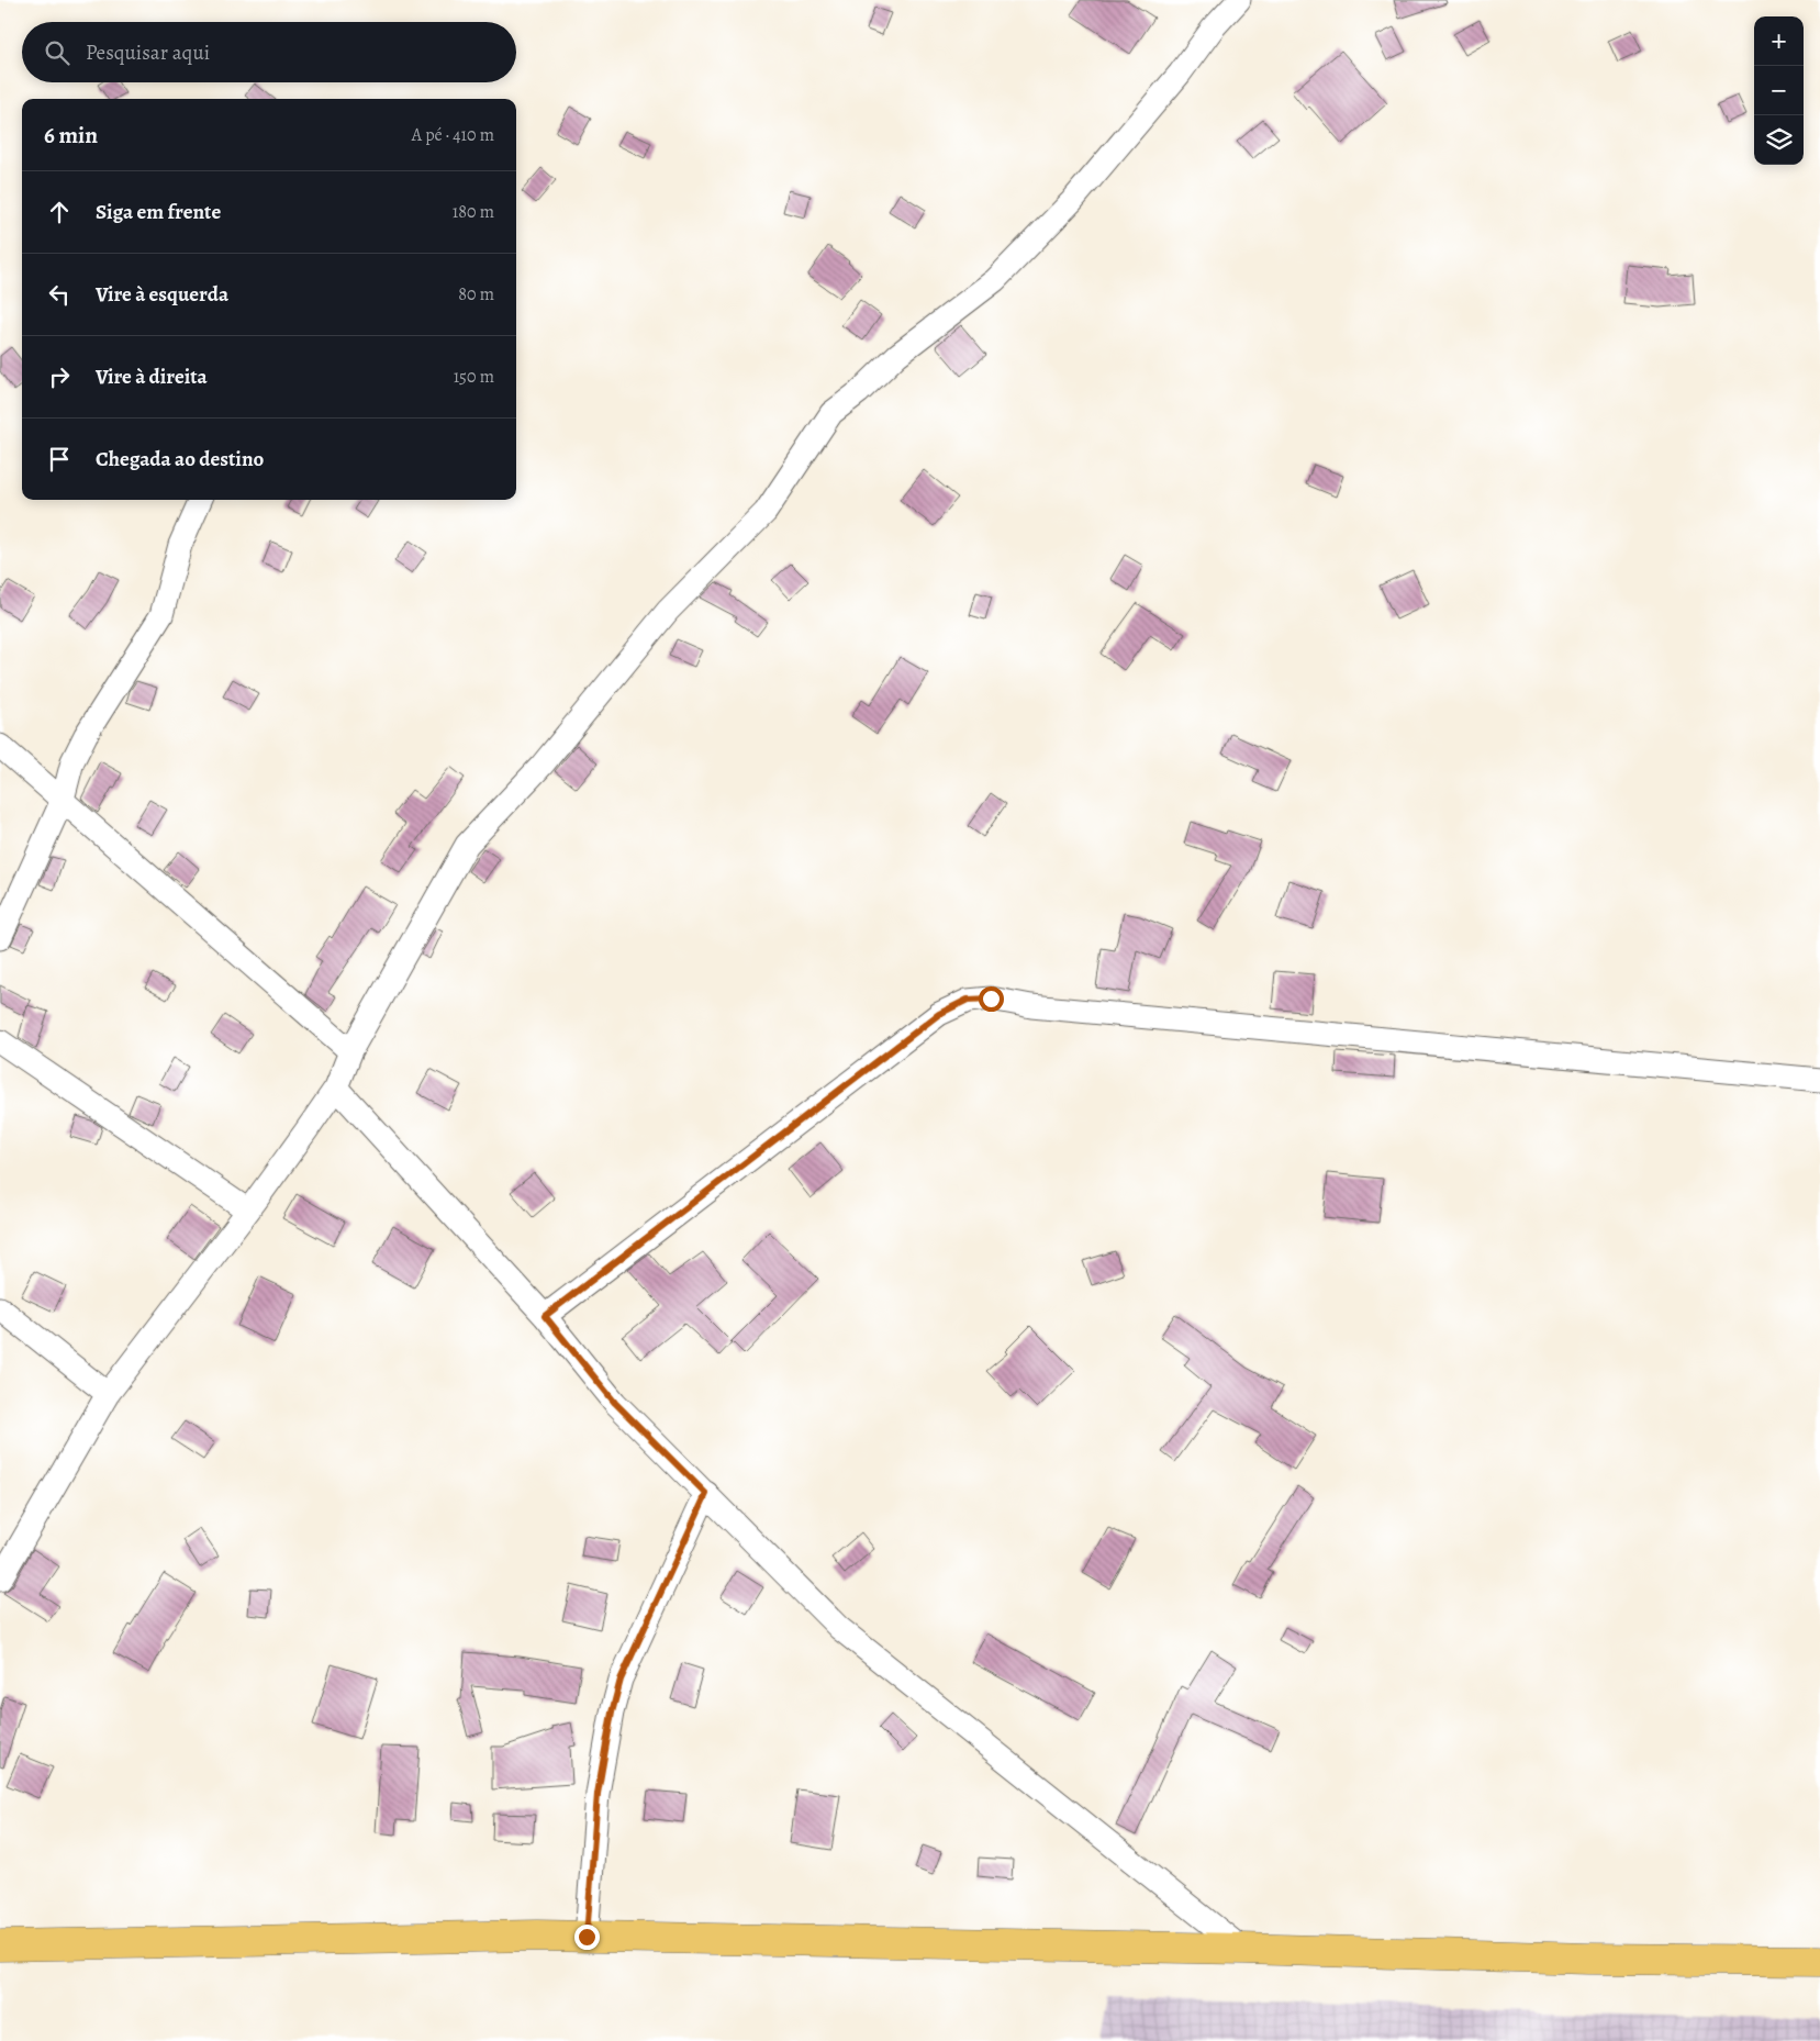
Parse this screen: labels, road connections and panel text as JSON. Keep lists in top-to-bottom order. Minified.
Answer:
{"page":{"map_buttons":["+","−"],"search":"Pesquisar aqui","heading":["6 min","A pé · 410 m"],"list":[["Siga em frente","180 m"],["Vire à esquerda","80 m"],["Vire à direita","150 m"],"Chegada ao destino"]}}
